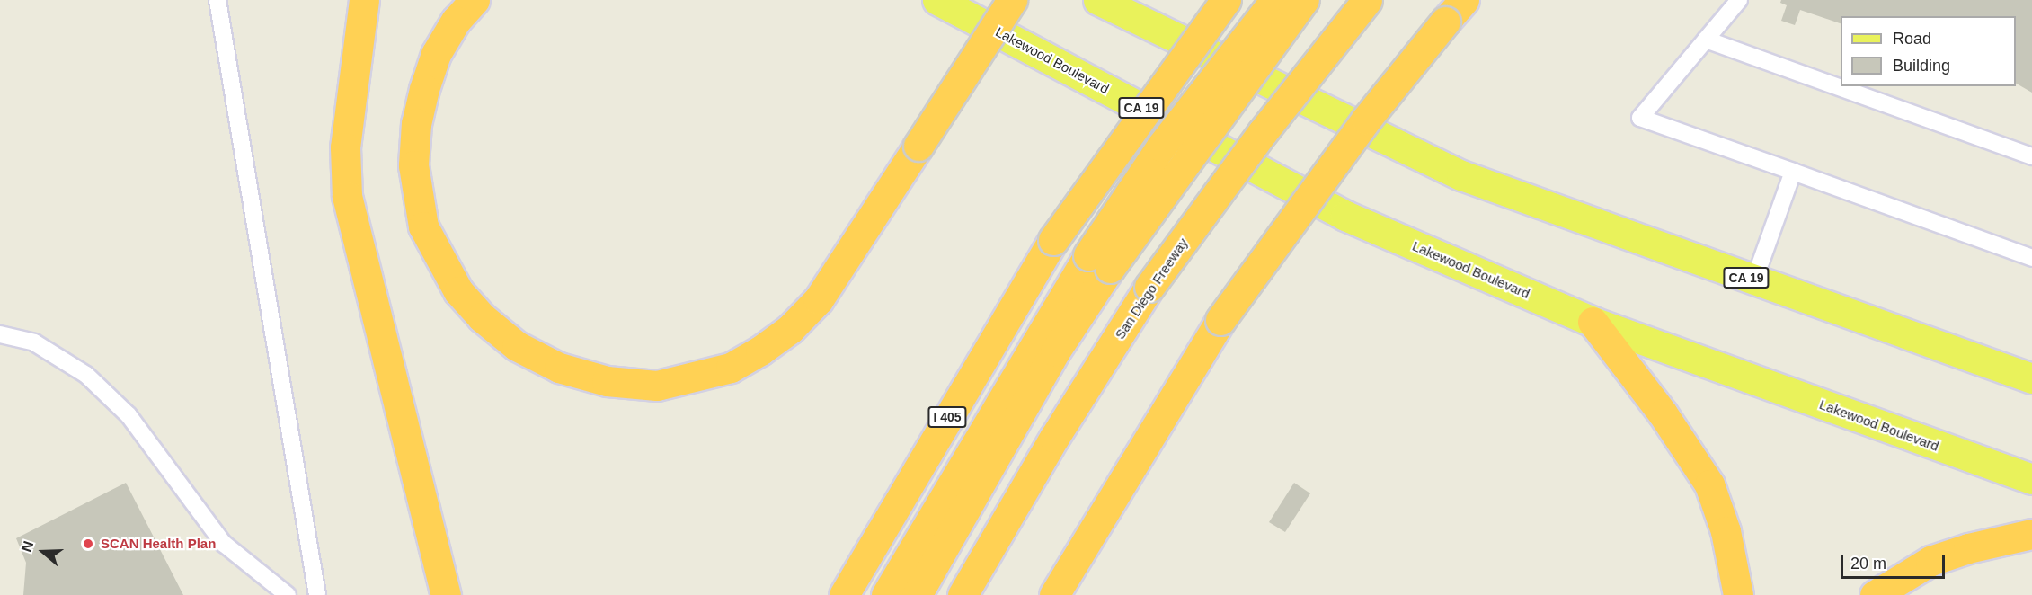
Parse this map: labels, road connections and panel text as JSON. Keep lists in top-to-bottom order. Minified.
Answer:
{"streets":{"highway":["San Diego Freeway","I 405"],"main road":["Lakewood Boulevard","CA 19"]},"places":["SCAN Health Plan"],"legend":["Road","Building"],"scale_bar":"20 m","north":"left"}
